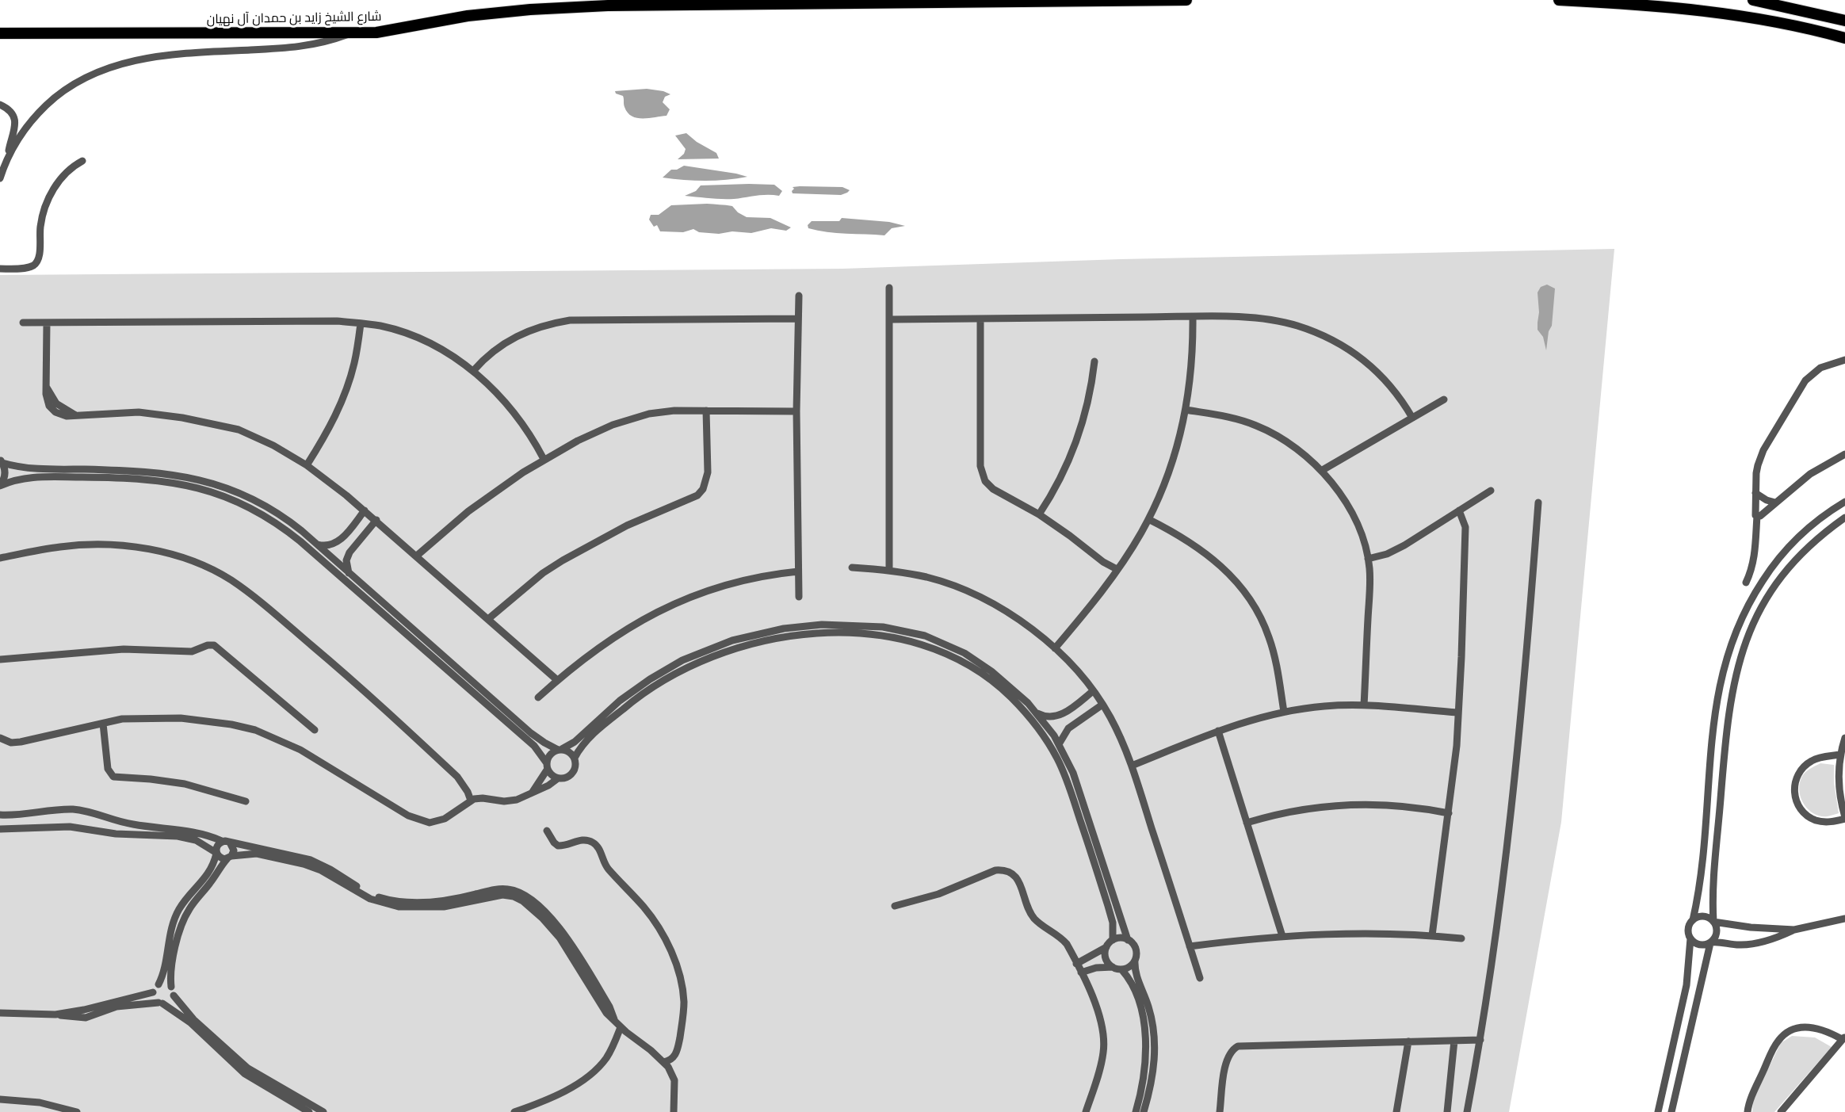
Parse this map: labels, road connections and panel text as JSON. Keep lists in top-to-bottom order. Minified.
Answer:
{"streets":{"highway":["شارع الشيخ زايد بن حمدان آل نهيان"]}}
